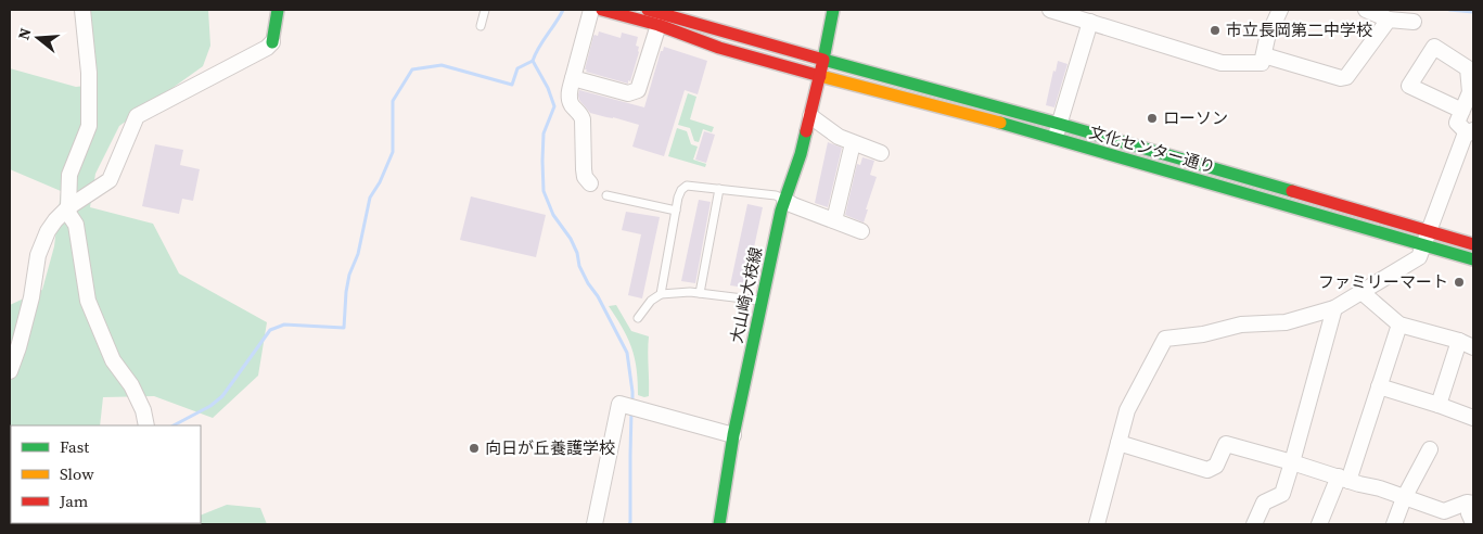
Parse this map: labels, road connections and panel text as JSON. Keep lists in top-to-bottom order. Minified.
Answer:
{"streets":{"street":["文化センター通り","大山崎大枝線"]},"crossings":[["文化センター通り","大山崎大枝線"]],"places":["市立長岡第二中学校","ローソン","ファミリーマート","向日が丘養護学校"],"legend":["Fast","Slow","Jam"],"north":"left"}
